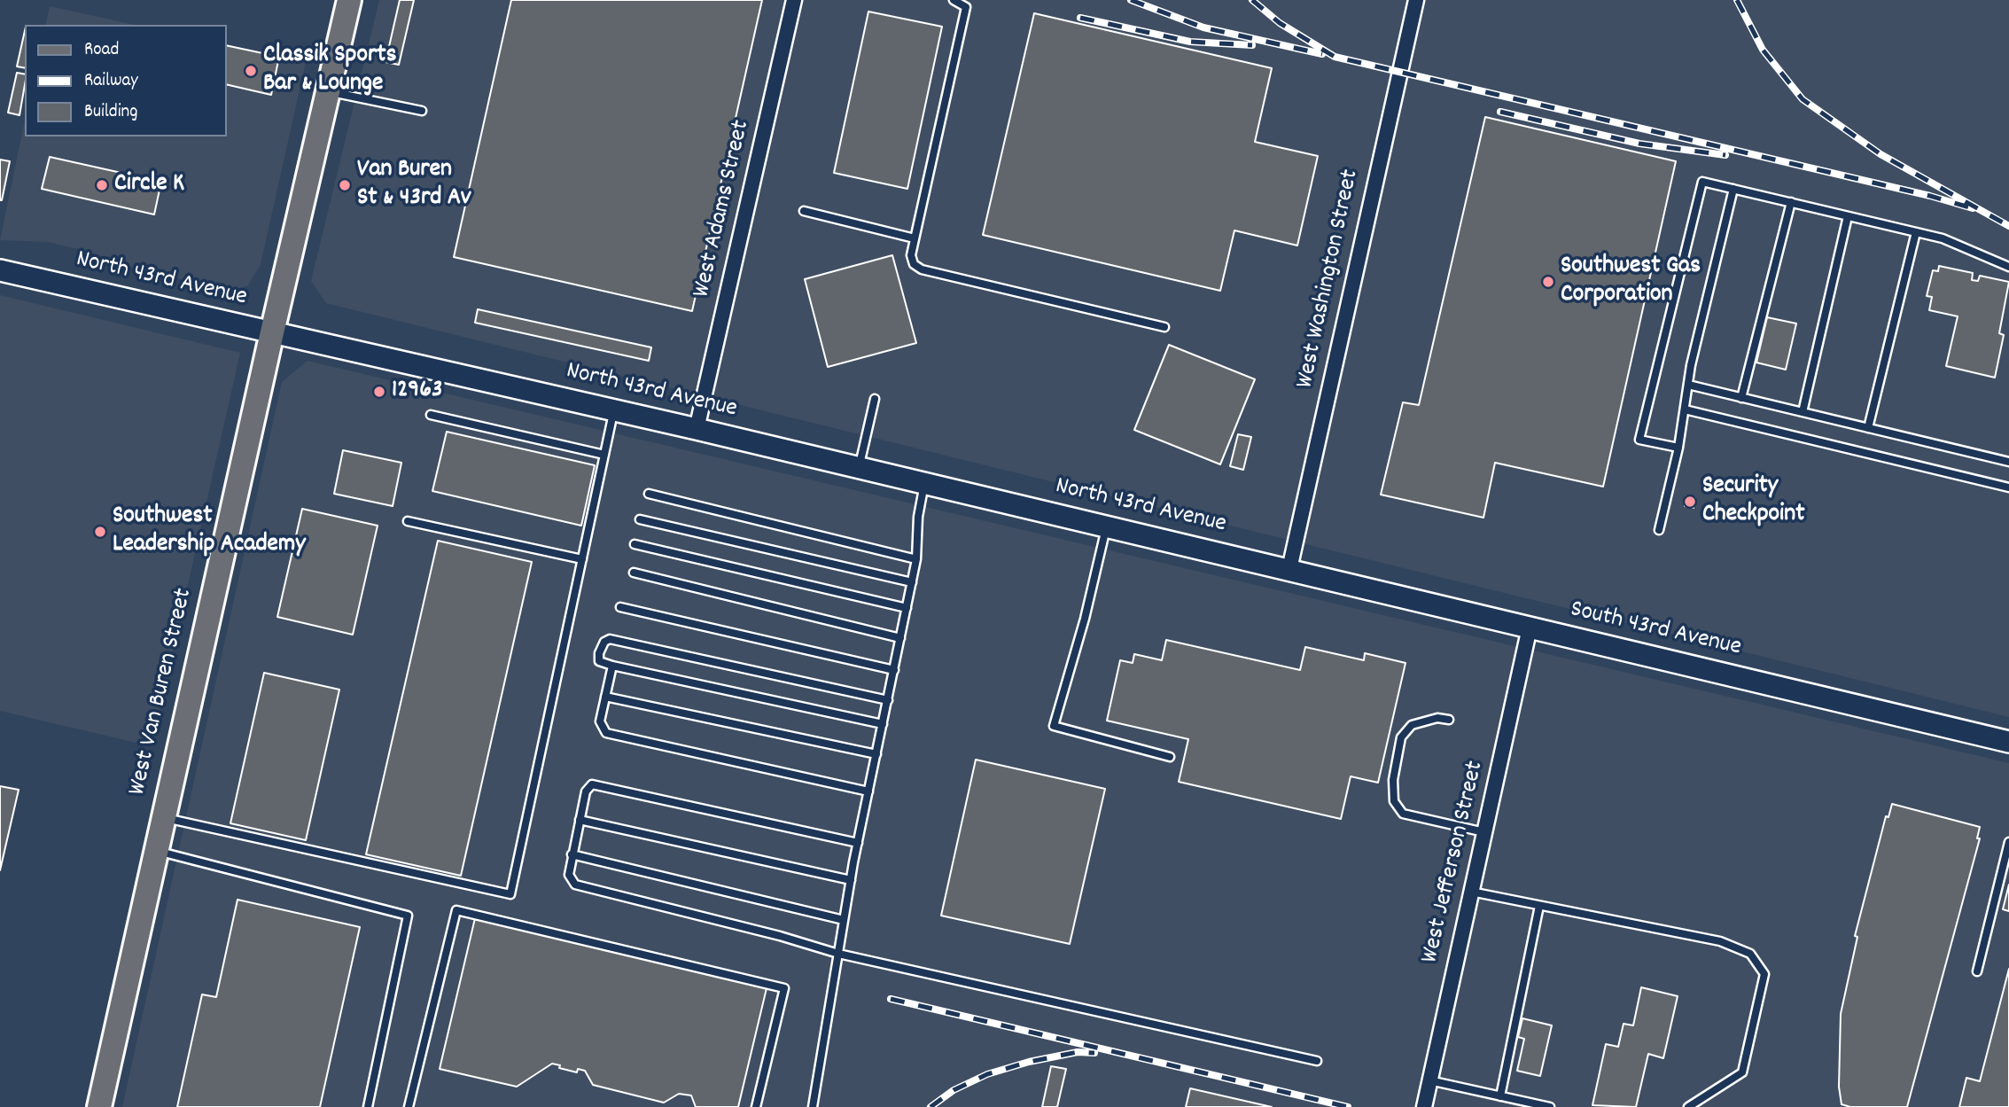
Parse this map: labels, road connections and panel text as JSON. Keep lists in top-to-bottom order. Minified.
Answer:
{"streets":{"main road":["North 43rd Avenue","South 43rd Avenue","West Van Buren Street"],"street":["West Adams Street","West Washington Street","West Jefferson Street"]},"crossings":[["West Adams Street","North 43rd Avenue"],["West Washington Street","North 43rd Avenue"],["West Washington Street","South 43rd Avenue"],["North 43rd Avenue","South 43rd Avenue"],["North 43rd Avenue","West Van Buren Street"],["South 43rd Avenue","West Jefferson Street"]],"places":["Classik Sports Bar & Lounge","Circle K","Van Buren St & 43rd Av","Southwest Gas Corporation","12963","Security Checkpoint","Southwest Leadership Academy"],"legend":["Road","Railway","Building"]}
